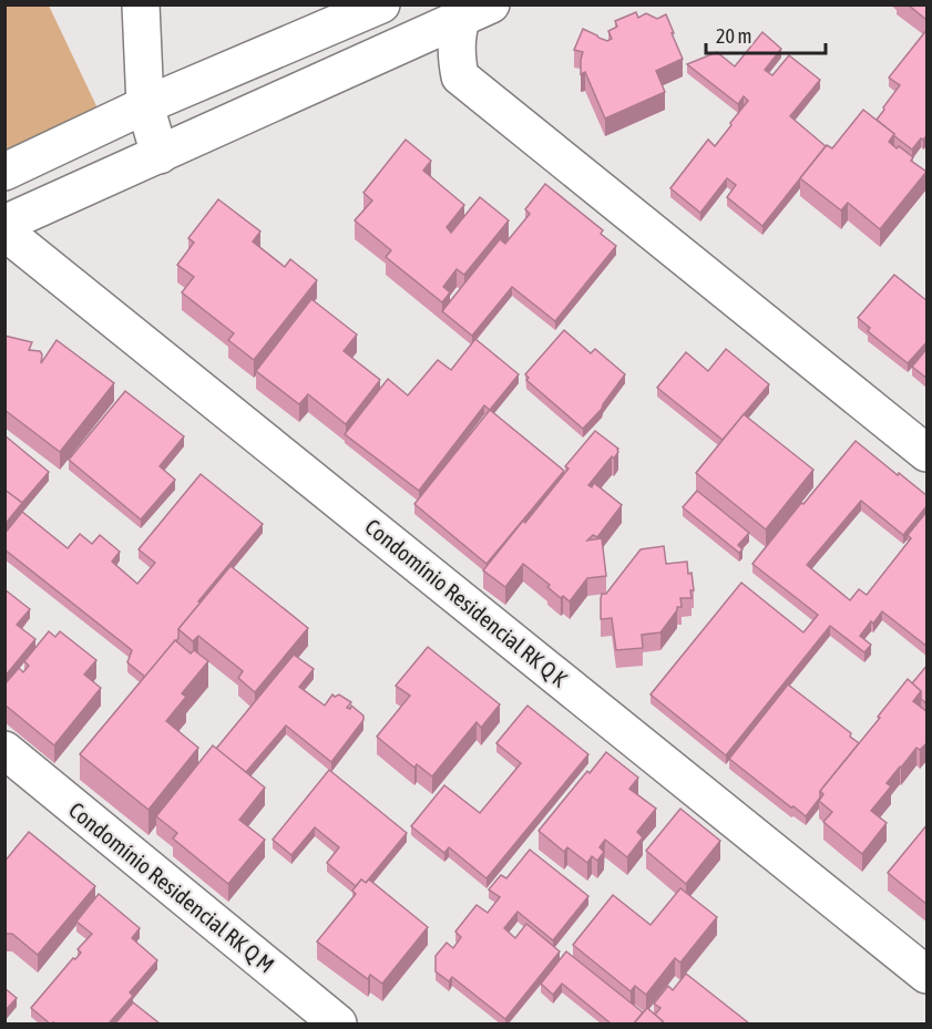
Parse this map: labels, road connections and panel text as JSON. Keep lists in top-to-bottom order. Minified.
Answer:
{"streets":{"street":["Condomínio Residencial RK Q K","Condomínio Residencial RK Q M"]},"scale_bar":"20 m"}
